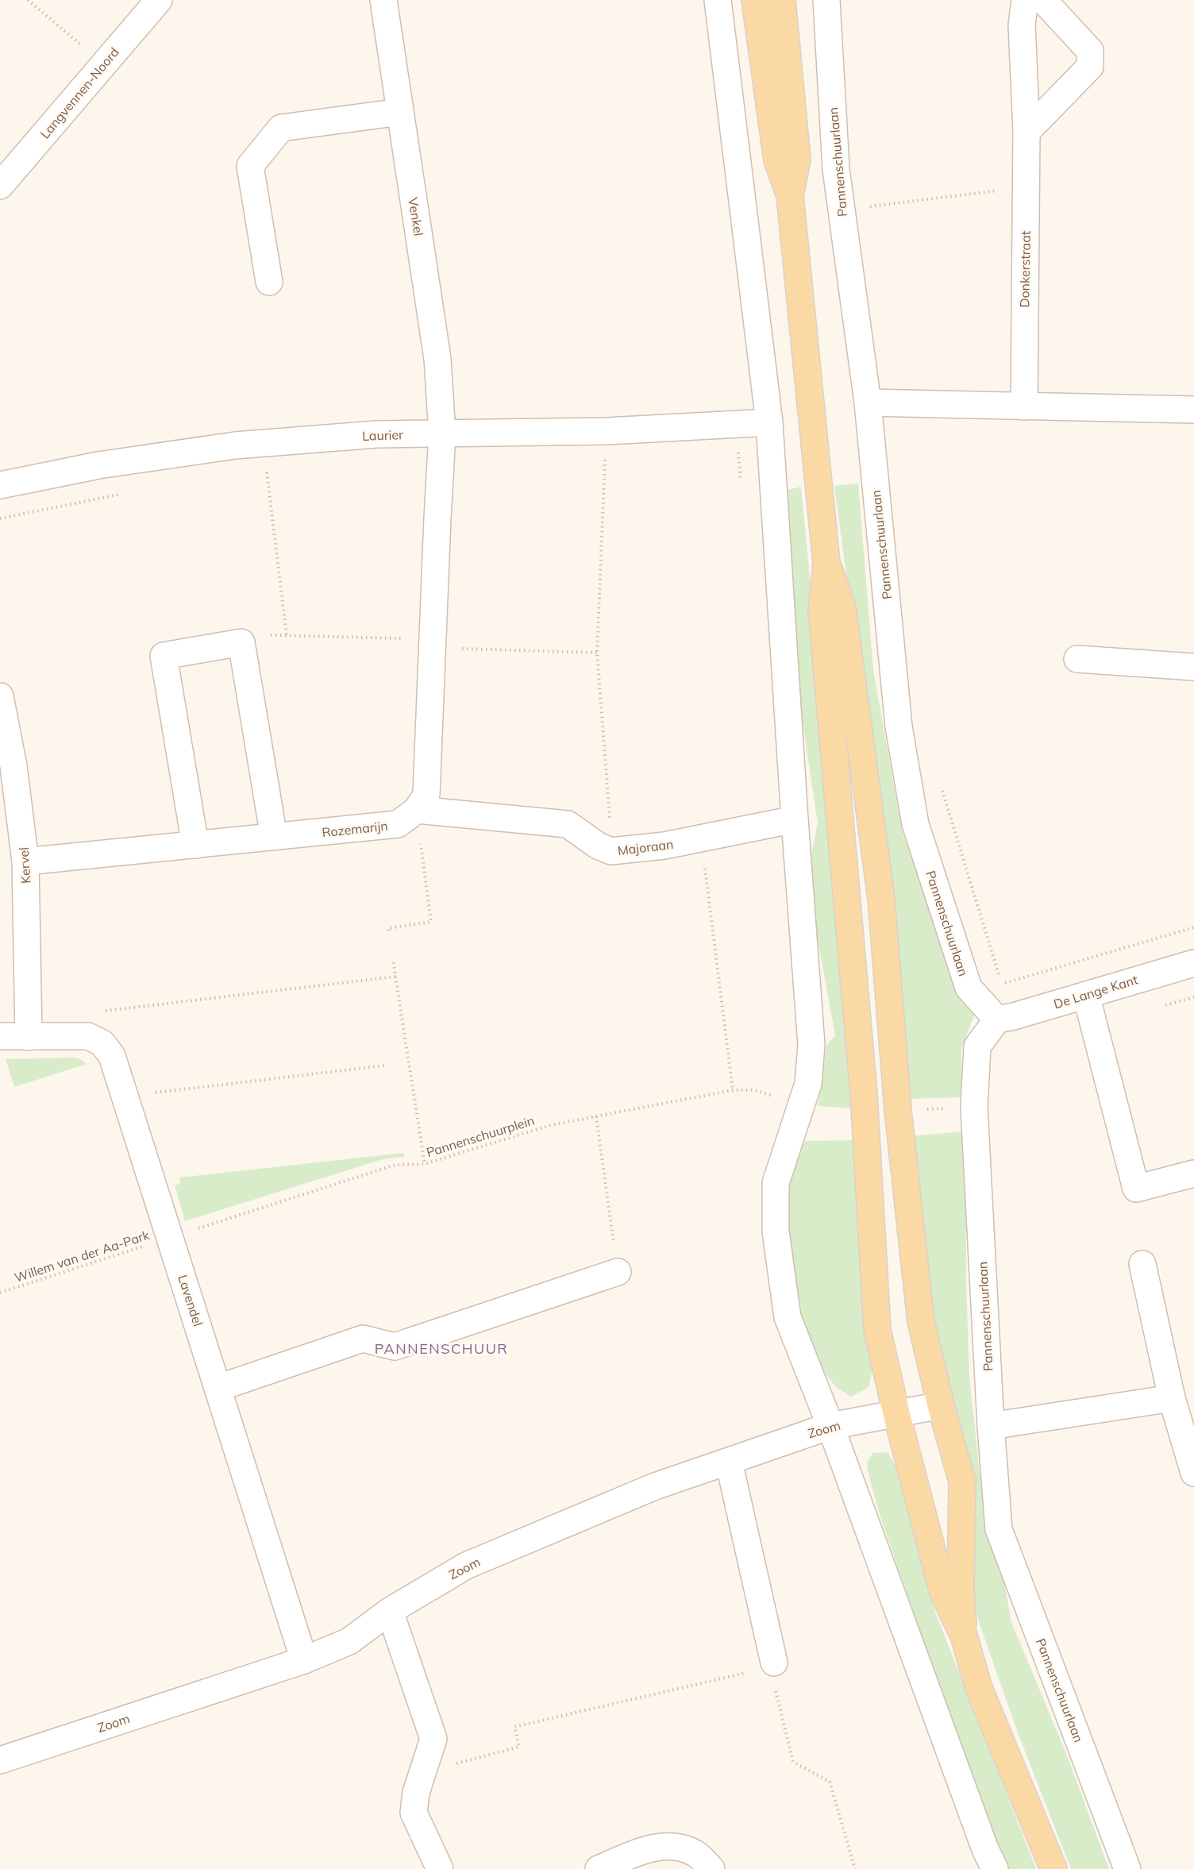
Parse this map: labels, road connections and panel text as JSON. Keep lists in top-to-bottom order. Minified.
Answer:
{"streets":{"street":["Langvennen-Noord","Pannenschuurlaan","Venkel","Donkerstraat","Laurier","Rozemarijn","Majoraan","Kervel","De Lange Kant","Lavendel","Zoom"],"path":["Pannenschuurplein","Willem van der Aa-Park"]},"crossings":[["Pannenschuurlaan","De Lange Kant"],["Venkel","Laurier"],["Venkel","Rozemarijn"],["Laurier","Rozemarijn"],["Rozemarijn","Majoraan"],["Rozemarijn","Kervel"],["Pannenschuurplein","Willem van der Aa-Park"],["Pannenschuurplein","Lavendel"],["Willem van der Aa-Park","Lavendel"],["Lavendel","Zoom"]],"districts":["PANNENSCHUUR"]}
